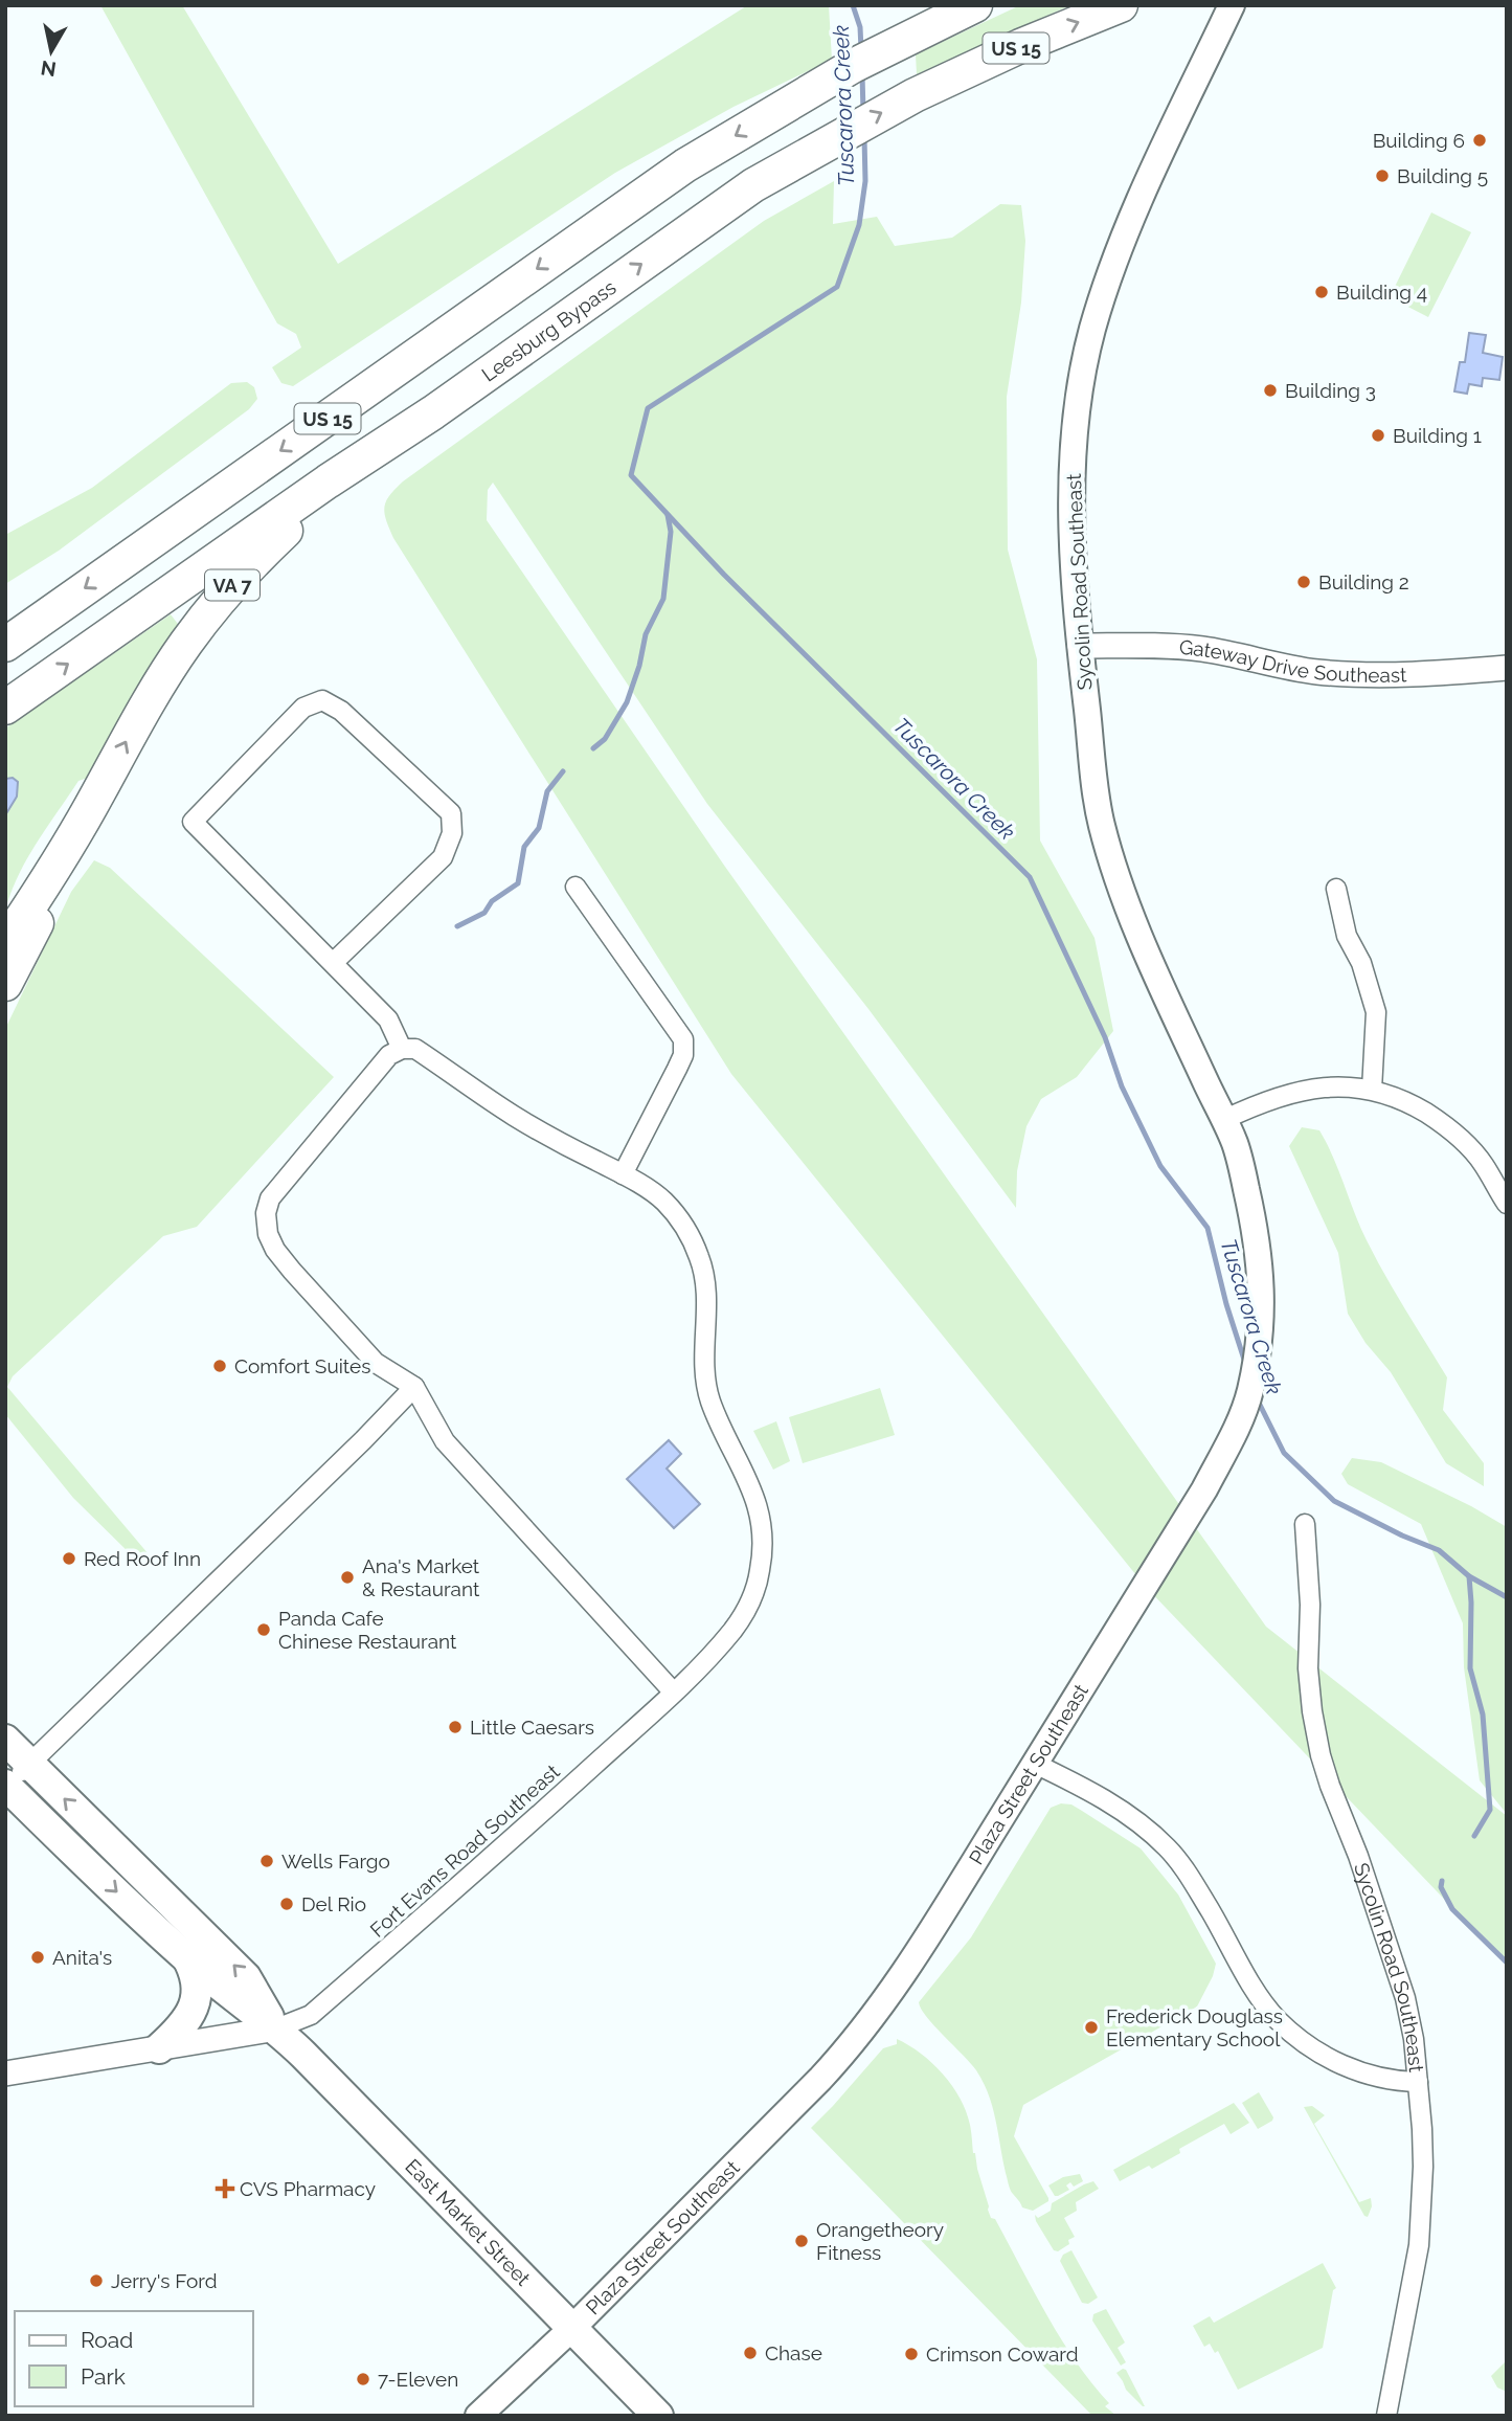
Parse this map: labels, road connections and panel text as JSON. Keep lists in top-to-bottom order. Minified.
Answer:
{"streets":{"highway":["US 15","Leesburg Bypass","VA 7"],"main road":["Sycolin Road Southeast","Plaza Street Southeast","East Market Street"],"street":["Gateway Drive Southeast","Fort Evans Road Southeast"]},"crossings":[["Leesburg Bypass","VA 7"],["Sycolin Road Southeast","Gateway Drive Southeast"],["Sycolin Road Southeast","Plaza Street Southeast"],["Plaza Street Southeast","East Market Street"],["Fort Evans Road Southeast","East Market Street"]],"water":["Tuscarora Creek"],"places":{"other":["Building 6","Building 5","Building 4","Building 3","Building 1","Building 2","Comfort Suites","Red Roof Inn","Ana's Market & Restaurant","Panda Cafe Chinese Restaurant","Little Caesars","Wells Fargo","Del Rio","Anita's","Frederick Douglass Elementary School","Orangetheory Fitness","Jerry's Ford","Chase","Crimson Coward","7-Eleven"],"health":["CVS Pharmacy"]},"legend":["Road","Park"],"north":"bottom"}
